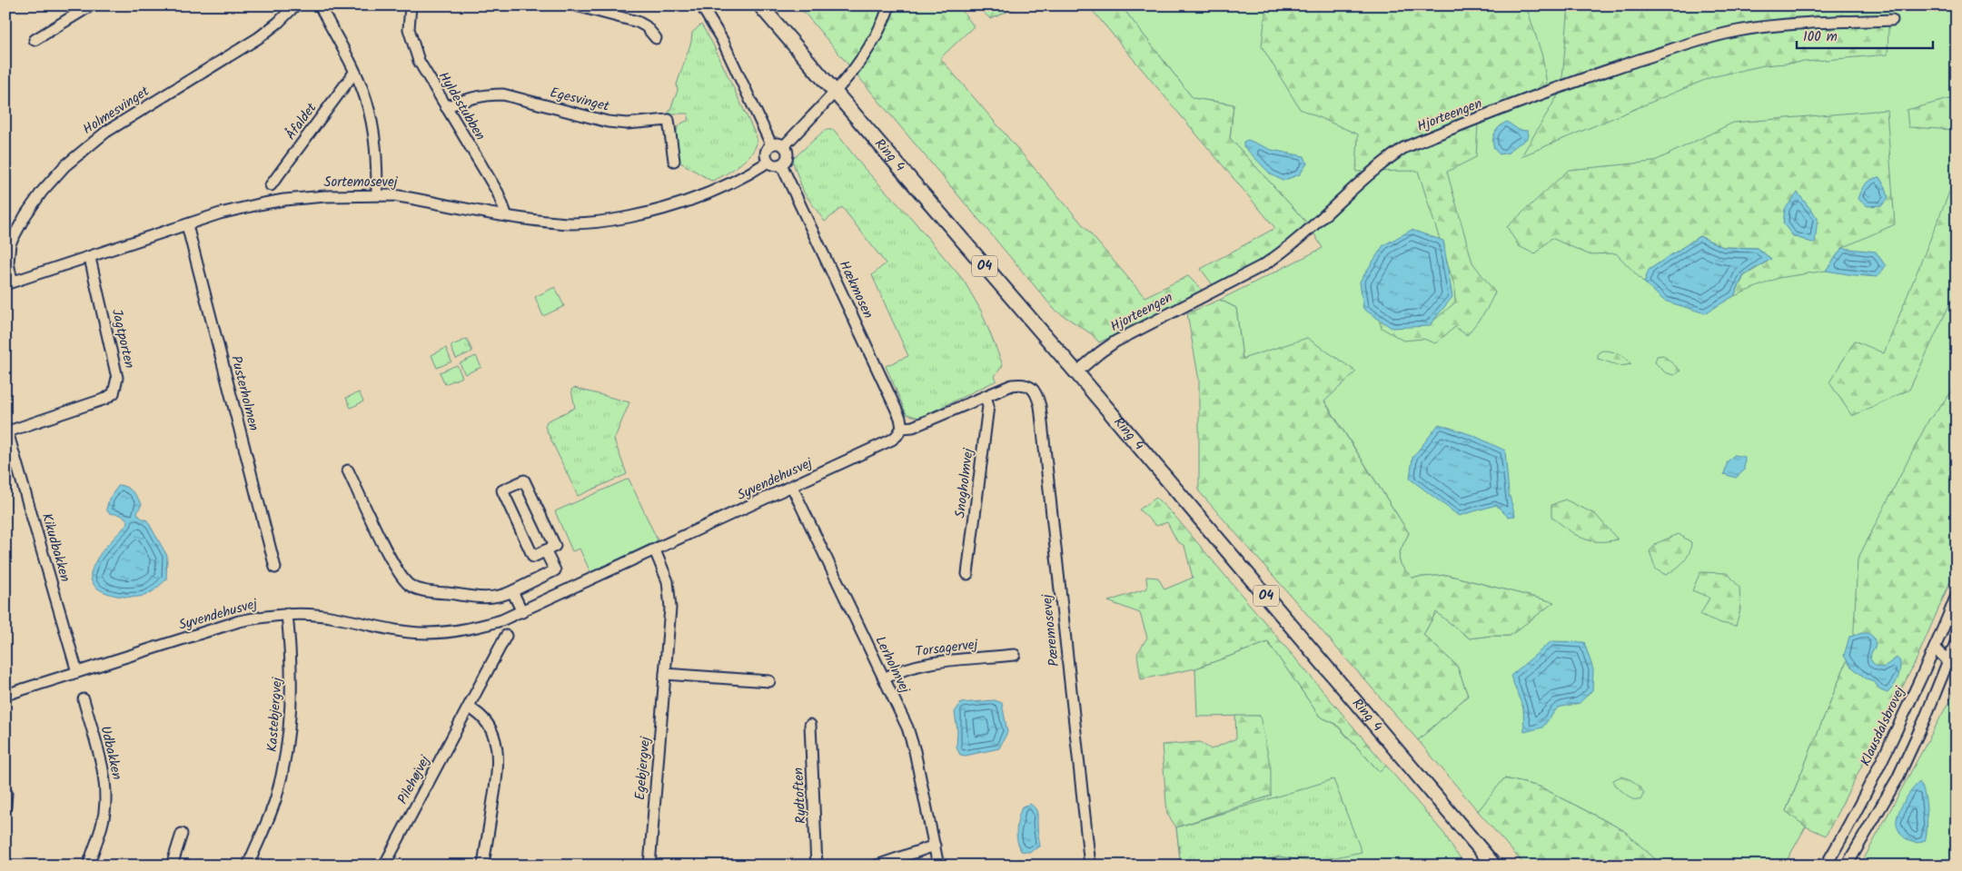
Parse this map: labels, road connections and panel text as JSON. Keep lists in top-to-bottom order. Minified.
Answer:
{"streets":{"main road":["Ring 4","O4"],"street":["Egesvinget","Hyldestubben","Holmesvinget","Hjorteengen","Åfaldet","Sortemosevej","Hækmosen","Jagtporten","Pusterholmen","Syvendehusvej","Snogholmvej","Kikudbakken","Pæremosevej","Torsagervej","Lerholmvej","Kastebjergvej","Klausdalsbrovej","Udbakken","Egebjergvej","Pilehøjvej","Rydtoften"]},"crossings":[["Egesvinget","Hyldestubben"],["Hyldestubben","Sortemosevej"],["Holmesvinget","Sortemosevej"],["Hjorteengen","Ring 4"],["Sortemosevej","Hækmosen"],["Sortemosevej","Jagtporten"],["Sortemosevej","Pusterholmen"],["Hækmosen","Syvendehusvej"],["Jagtporten","Kikudbakken"],["Syvendehusvej","Kikudbakken"],["Syvendehusvej","Lerholmvej"],["Syvendehusvej","Kastebjergvej"],["Syvendehusvej","Egebjergvej"],["Snogholmvej","Pæremosevej"],["Torsagervej","Lerholmvej"]],"scale_bar":"100 m"}
